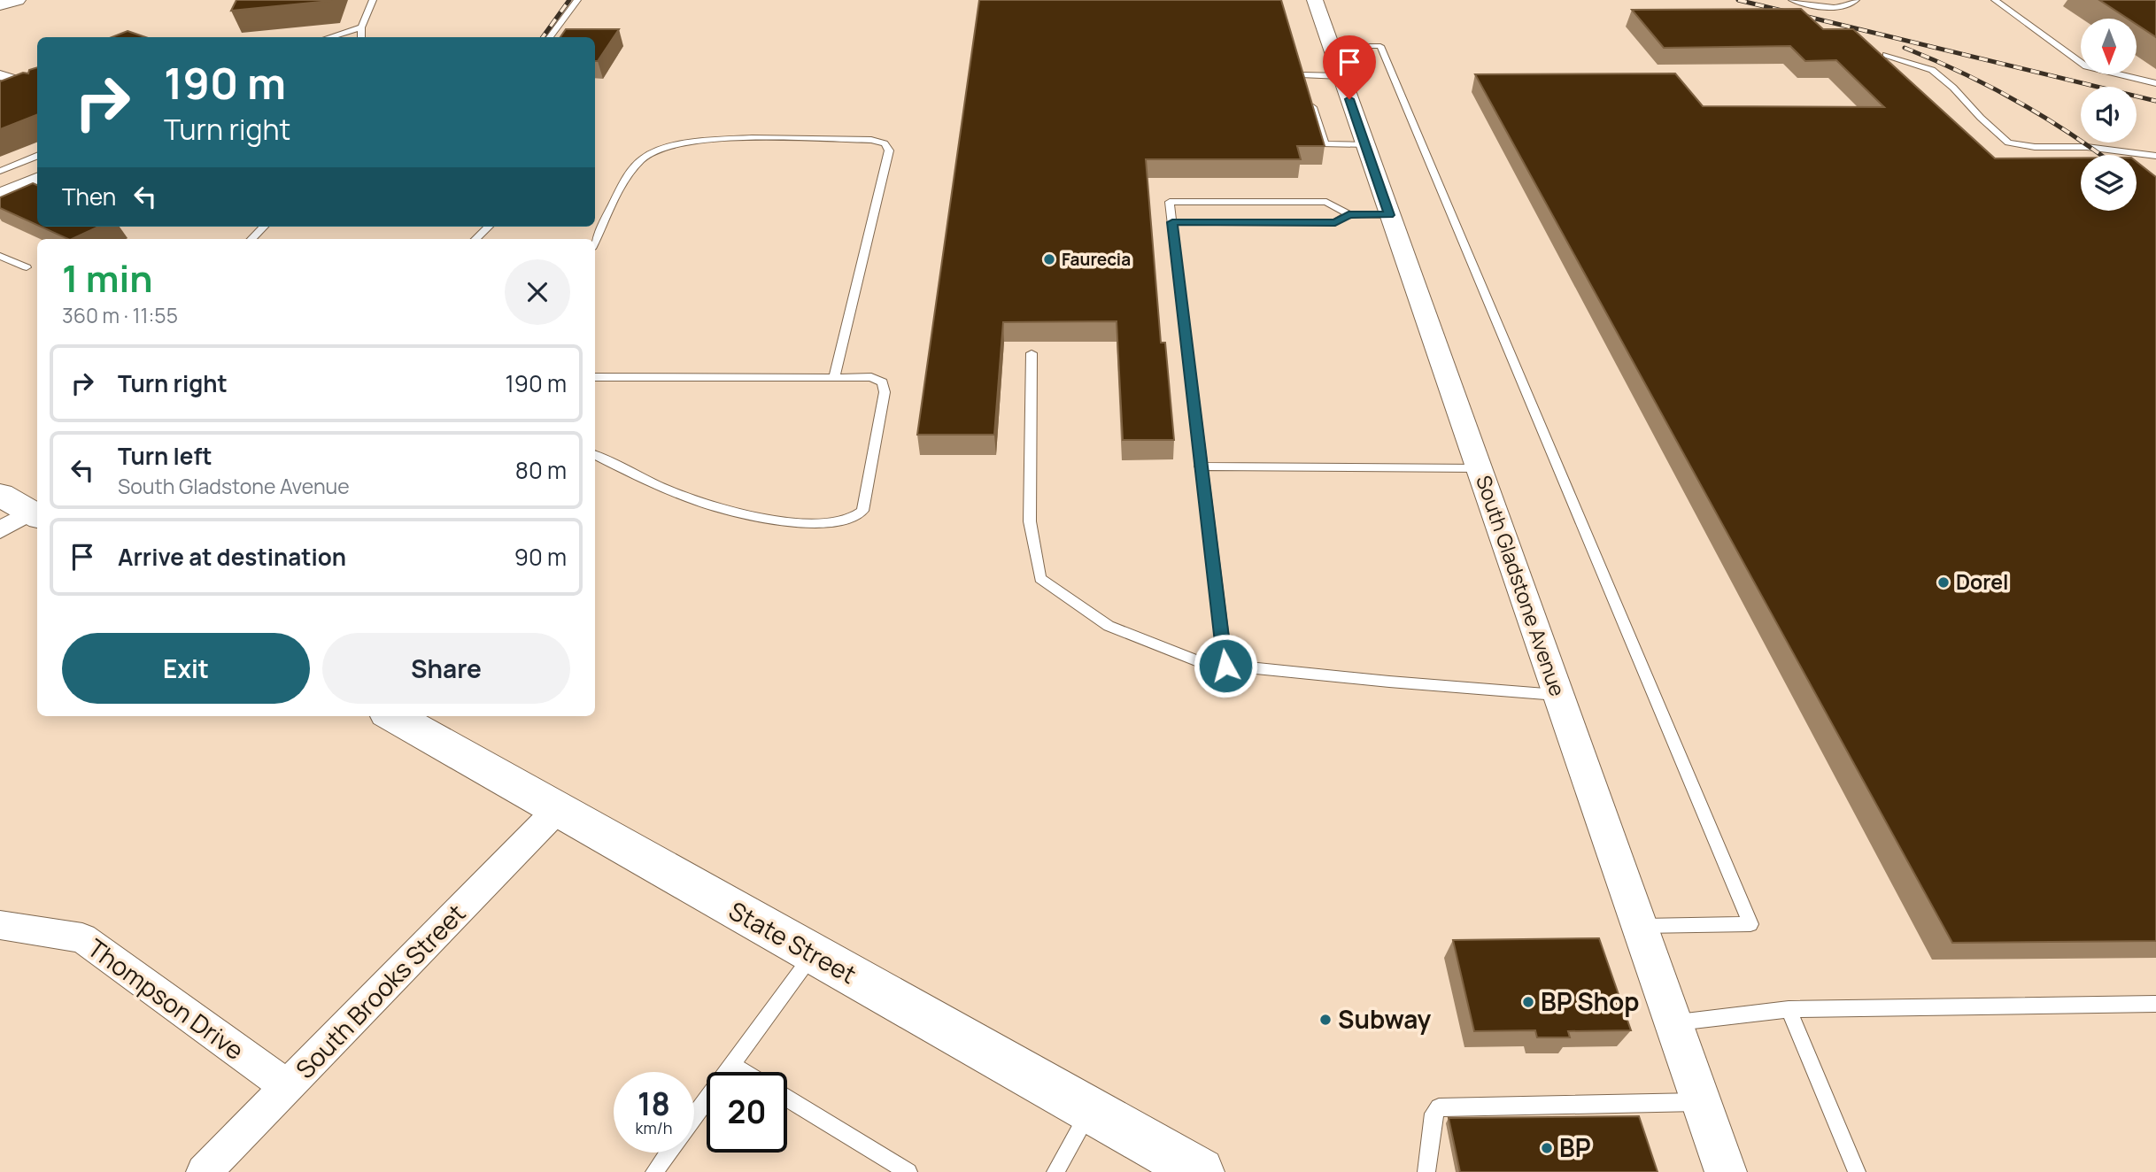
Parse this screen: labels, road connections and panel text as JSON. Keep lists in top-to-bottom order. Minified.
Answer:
{"streets":{"highway":["State Street"],"street":["South Gladstone Avenue","South Brooks Street","Thompson Drive"]},"crossings":[["State Street","South Brooks Street"],["South Brooks Street","Thompson Drive"]],"places":["Faurecia","Dorel","BP Shop","Subway","BP"],"north":"bottom","page":{"turn":["190 m","Turn right"],"then":"Then","heading":["1 min","360 m · 11:55"],"list":[{"name":"Turn right","value":"190 m"},{"name":"Turn left","note":"South Gladstone Avenue","value":"80 m"},{"name":"Arrive at destination","value":"90 m"}],"buttons":["Exit","Share"],"speed":"18 km/h","limit":"20"}}
